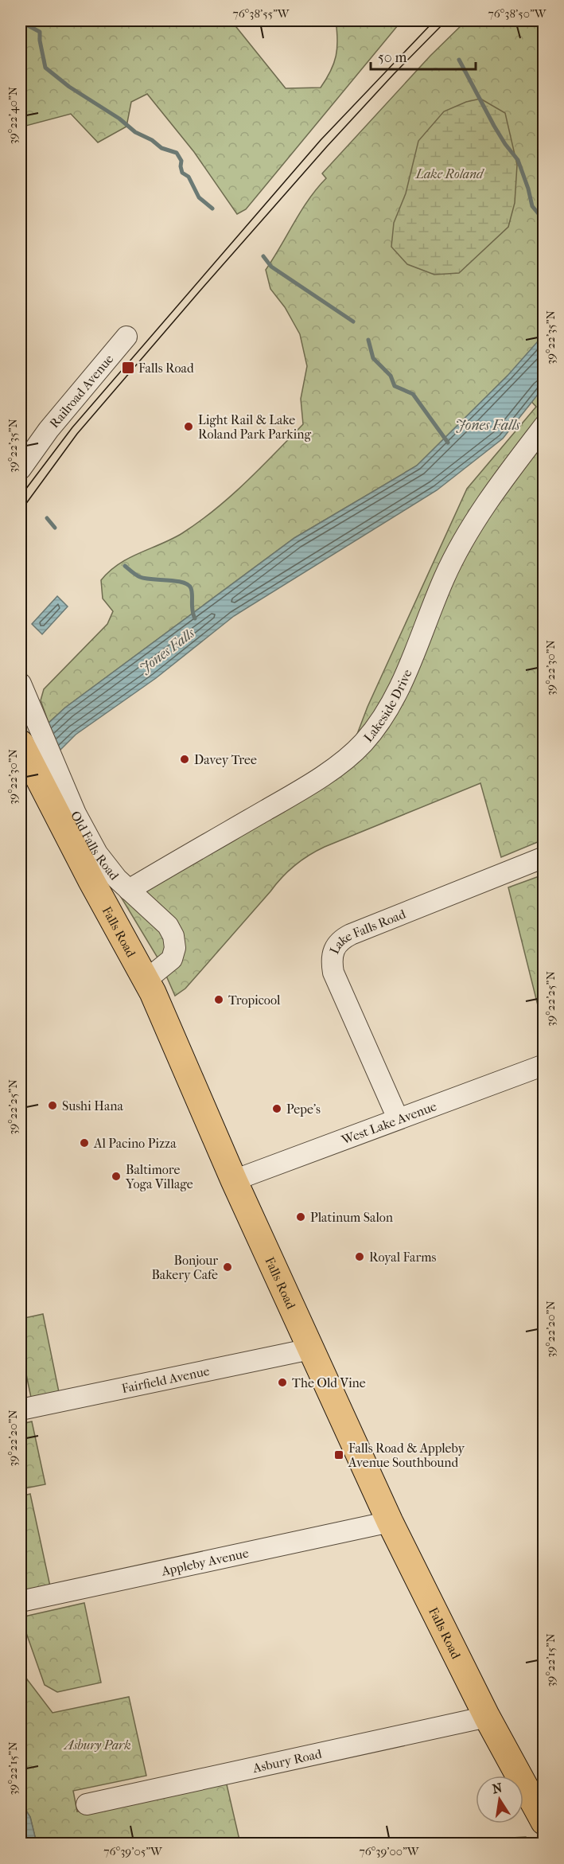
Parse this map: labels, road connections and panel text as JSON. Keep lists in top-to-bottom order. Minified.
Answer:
{"streets":{"main road":["Falls Road"],"street":["Railroad Avenue","Lakeside Drive","Old Falls Road","Lake Falls Road","West Lake Avenue","Fairfield Avenue","Appleby Avenue","Asbury Road"]},"crossings":[["Lakeside Drive","Old Falls Road"],["Old Falls Road","Falls Road"],["Falls Road","West Lake Avenue"],["Falls Road","Fairfield Avenue"],["Falls Road","Appleby Avenue"],["Falls Road","Asbury Road"],["Lake Falls Road","West Lake Avenue"]],"water":["Jones Falls"],"parks":["Lake Roland","Asbury Park"],"places":{"transit":["Falls Road","Falls Road & Appleby Avenue Southbound"],"other":["Light Rail & Lake Roland Park Parking","Davey Tree","Tropicool","Sushi Hana","Pepe's","Al Pacino Pizza","Baltimore Yoga Village","Platinum Salon","Royal Farms","Bonjour Bakery Cafe","The Old Vine"]},"scale_bar":"50 m","north":"top","coordinates":["76°38'55\"W","76°38'50\"W","39°22'40\"N","39°22'35\"N","39°22'30\"N","39°22'25\"N","39°22'20\"N","39°22'15\"N","76°39'05\"W","76°39'00\"W"]}
